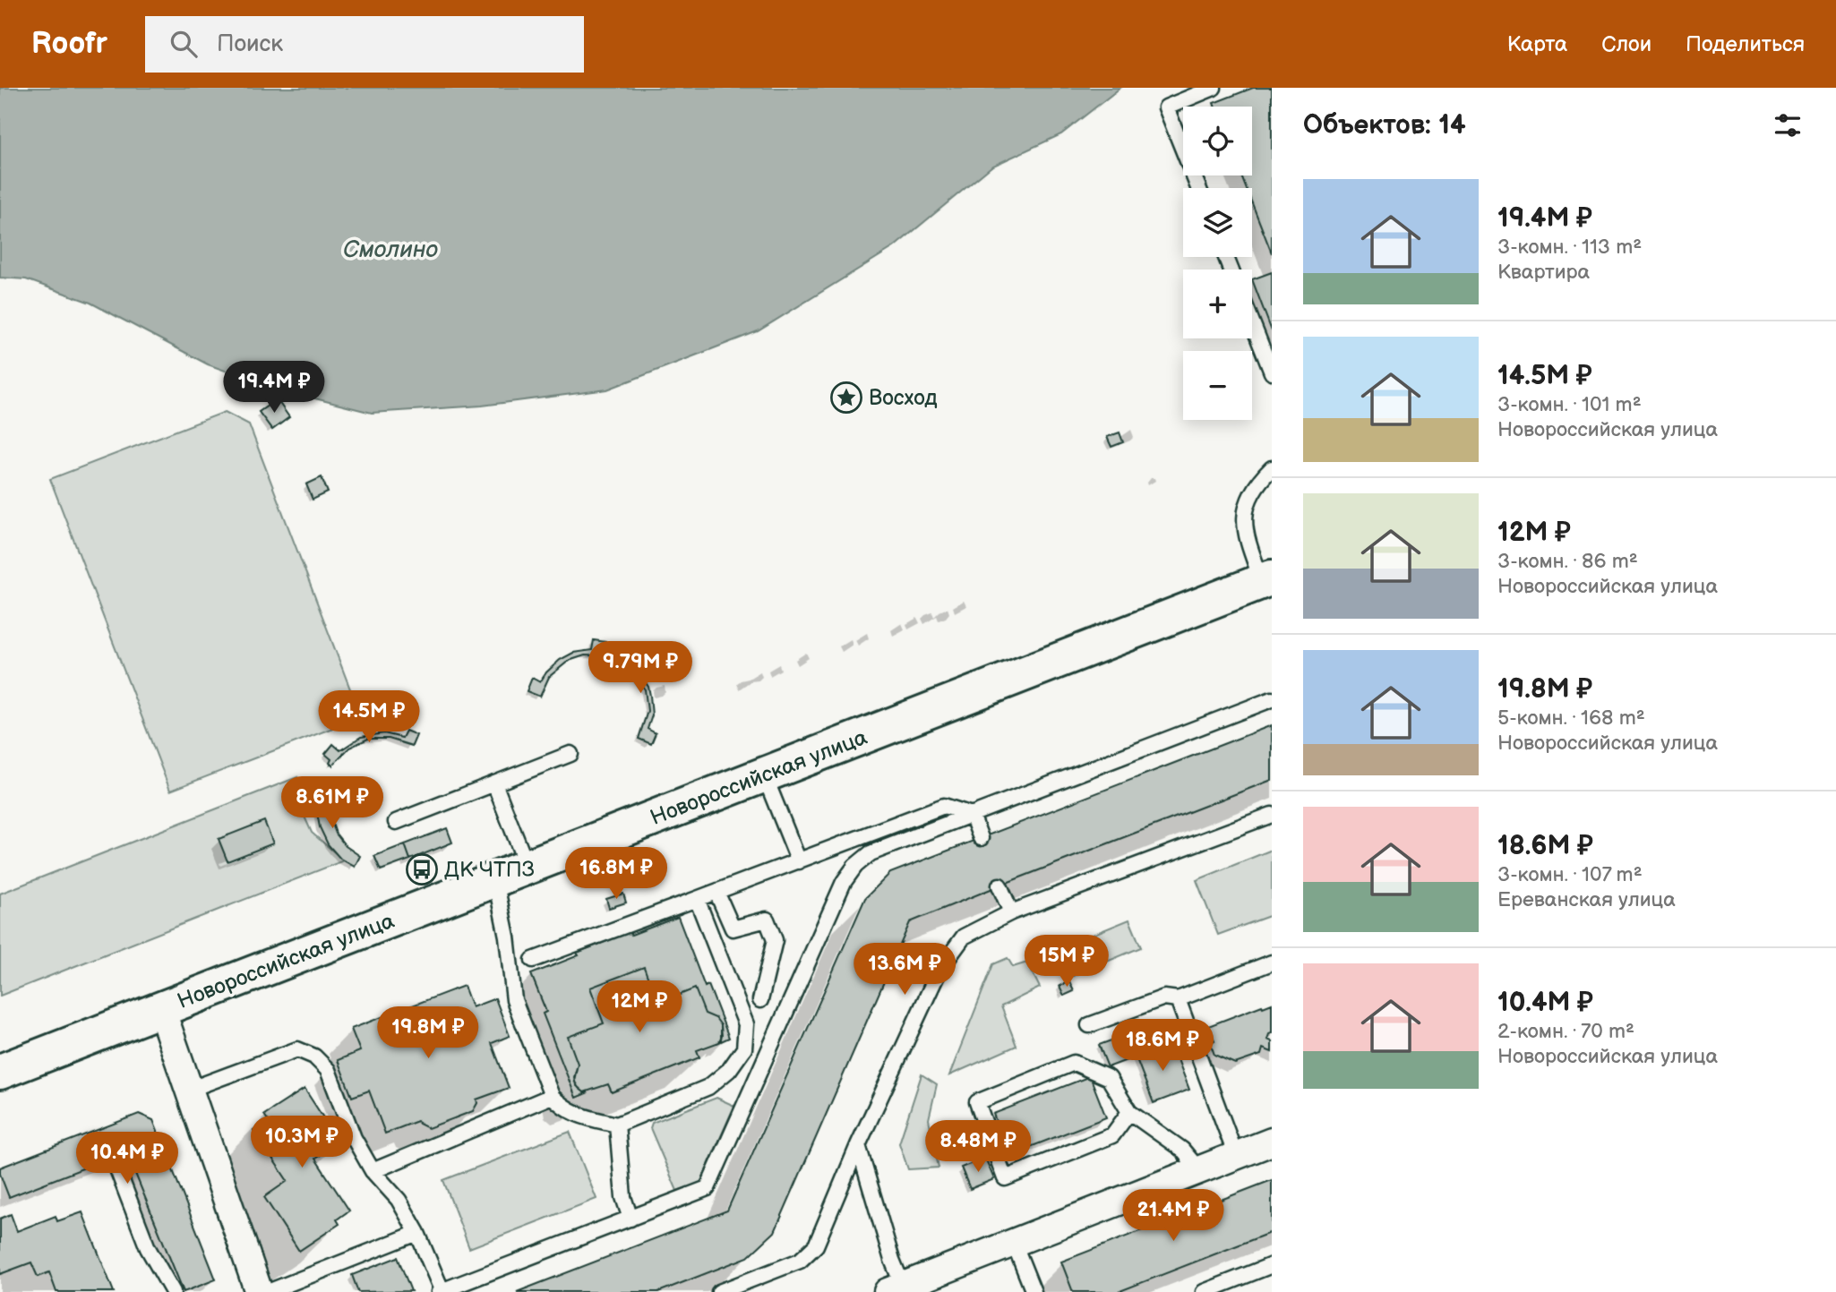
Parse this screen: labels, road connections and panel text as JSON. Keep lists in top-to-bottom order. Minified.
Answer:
{"streets":{"main road":["Новороссийская улица"]},"water":["Смолино"],"places":{"place":["Восход"],"bus stop":["ДК ЧТПЗ"]},"page":{"header":"Roofr","search":"Поиск","nav":["Карта","Слои","Поделиться"],"heading":"Объектов: 14","map_buttons":["+","−"],"list":[{"name":"19.4M ₽","note":"3-комн. · 113 m² · Квартира"},{"name":"14.5M ₽","note":"3-комн. · 101 m² · Новороссийская улица"},{"name":"12M ₽","note":"3-комн. · 86 m² · Новороссийская улица"},{"name":"19.8M ₽","note":"5-комн. · 168 m² · Новороссийская улица"},{"name":"18.6M ₽","note":"3-комн. · 107 m² · Ереванская улица"},{"name":"10.4M ₽","note":"2-комн. · 70 m² · Новороссийская улица"}],"price":["19.4M ₽","9.79M ₽","14.5M ₽","8.61M ₽","16.8M ₽","15M ₽","13.6M ₽","12M ₽","19.8M ₽","18.6M ₽","10.3M ₽","8.48M ₽","10.4M ₽","21.4M ₽"]}}
